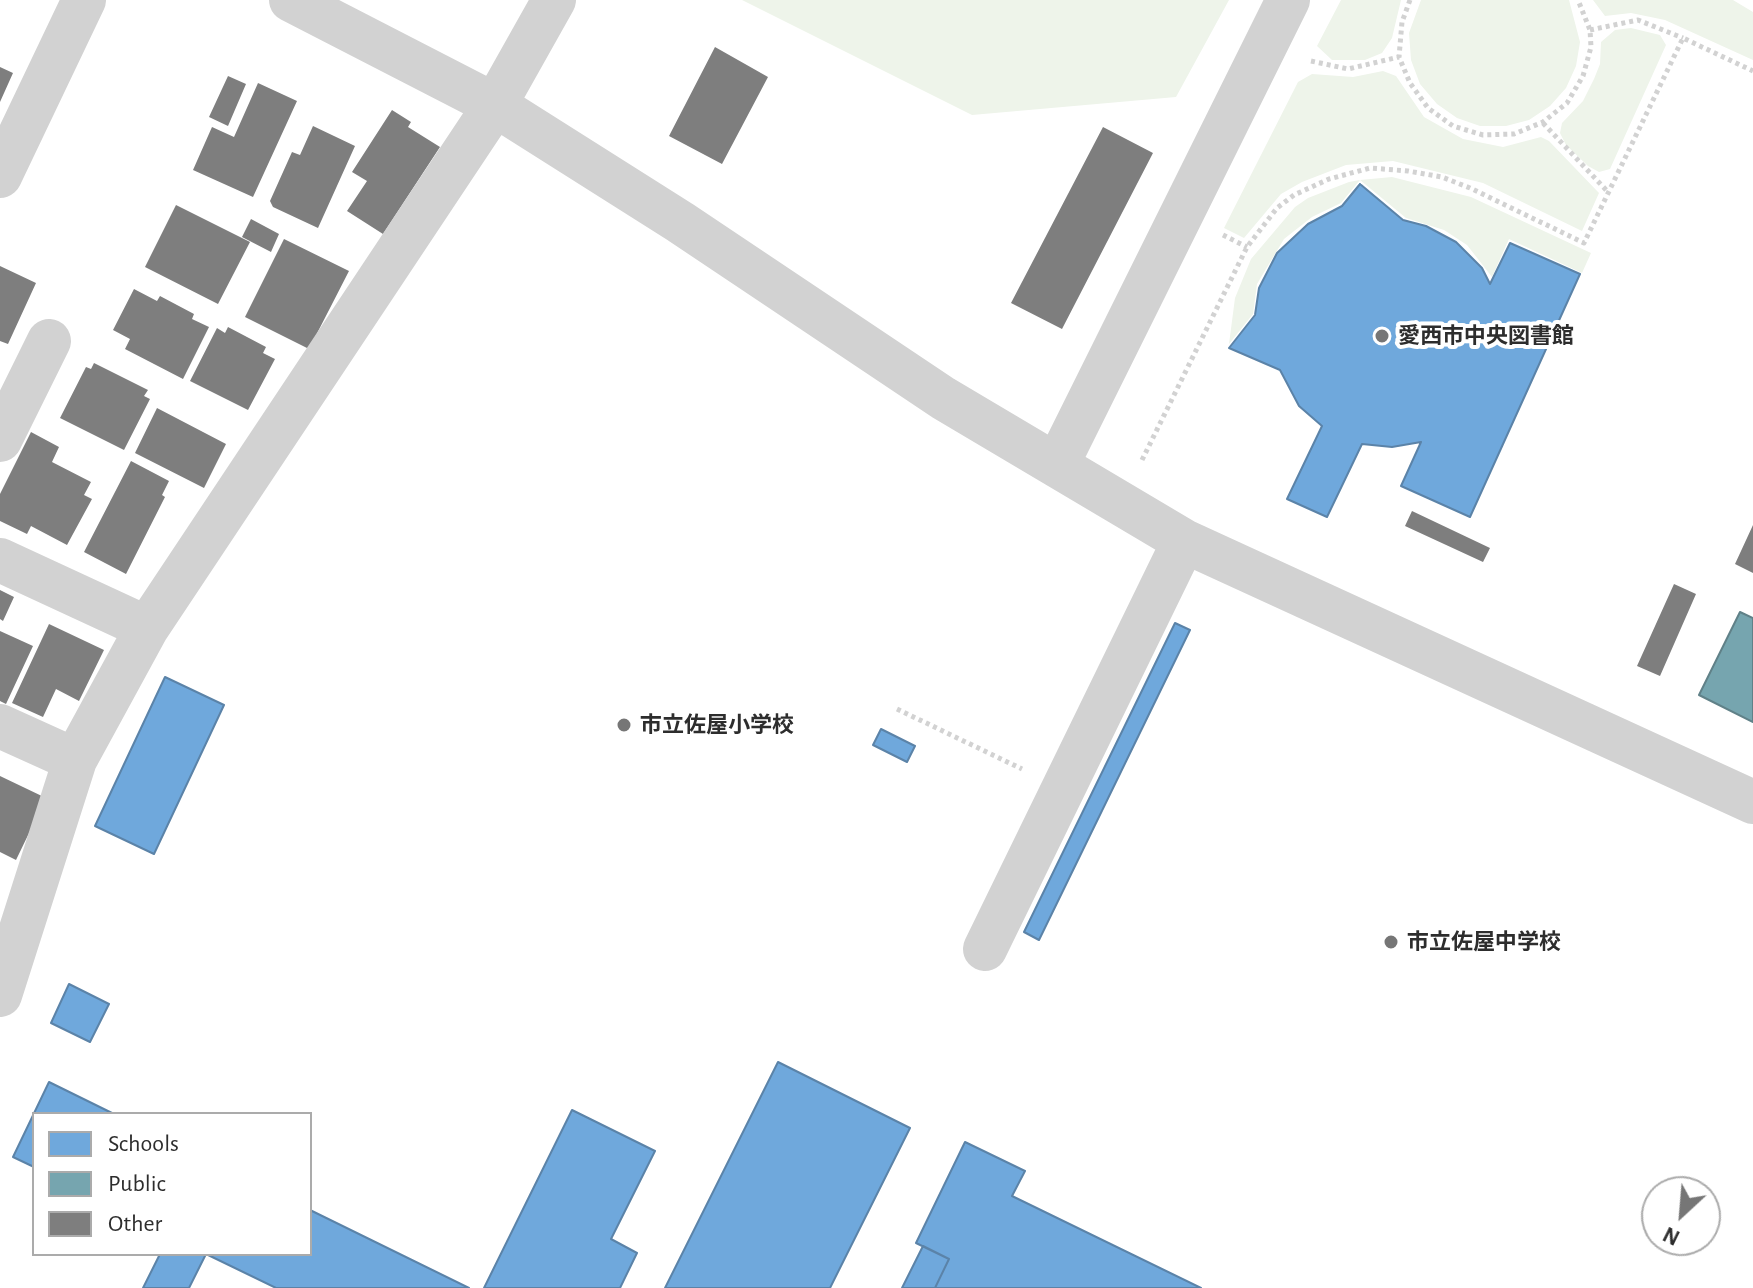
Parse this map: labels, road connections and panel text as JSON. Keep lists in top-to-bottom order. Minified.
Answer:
{"places":["愛西市中央図書館","市立佐屋小学校","市立佐屋中学校"],"legend":["Schools","Public","Other"],"north":"bottom left"}
